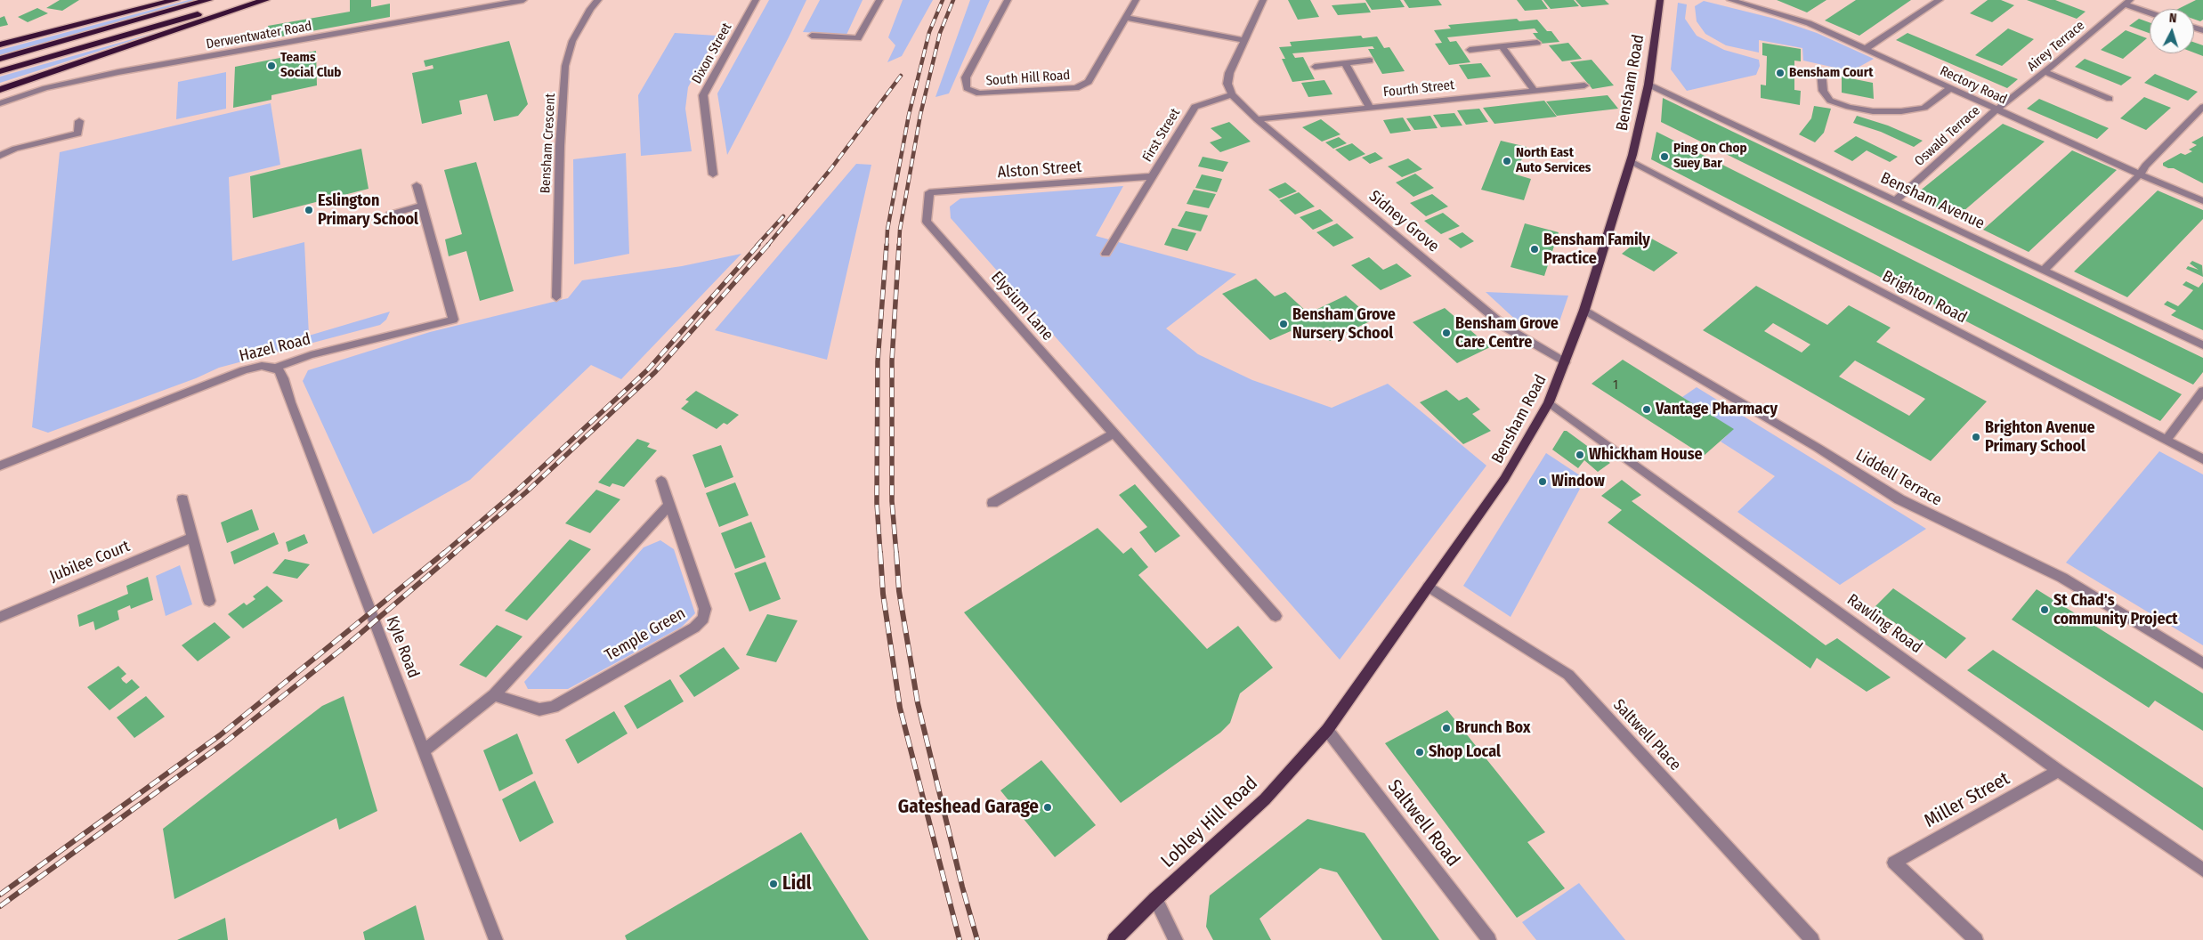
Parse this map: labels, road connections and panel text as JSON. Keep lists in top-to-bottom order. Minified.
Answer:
{"streets":{"main road":["Bensham Road","Lobley Hill Road"],"street":["Derwentwater Road","Airey Terrace","Dixon Street","South Hill Road","Rectory Road","Fourth Street","First Street","Oswald Terrace","Bensham Crescent","Alston Street","Bensham Avenue","Sidney Grove","Brighton Road","Elysium Lane","Hazel Road","Liddell Terrace","Jubilee Court","Rawling Road","Temple Green","Kyle Road","Saltwell Place","Miller Street","Saltwell Road"]},"crossings":[["Airey Terrace","Rectory Road"],["Airey Terrace","Oswald Terrace"],["Bensham Road","Bensham Avenue"],["Bensham Road","Sidney Grove"],["Bensham Road","Brighton Road"],["Bensham Road","Liddell Terrace"],["Bensham Road","Rawling Road"],["Bensham Road","Saltwell Place"],["Bensham Road","Lobley Hill Road"],["Bensham Road","Saltwell Road"],["Rectory Road","Oswald Terrace"],["Fourth Street","Sidney Grove"],["First Street","Alston Street"],["First Street","Sidney Grove"],["Oswald Terrace","Bensham Avenue"],["Alston Street","Elysium Lane"],["Hazel Road","Kyle Road"],["Rawling Road","Miller Street"],["Lobley Hill Road","Saltwell Road"]],"places":["Teams Social Club","Bensham Court","Ping On Chop Suey Bar","North East Auto Services","Eslington Primary School","Bensham Family Practice","Bensham Grove Nursery School","Bensham Grove Care Centre","Vantage Pharmacy","Brighton Avenue Primary School","Whickham House","Window","St Chad's community Project","Brunch Box","Shop Local","Gateshead Garage","Lidl"],"house_numbers":["1"],"north":"top"}
